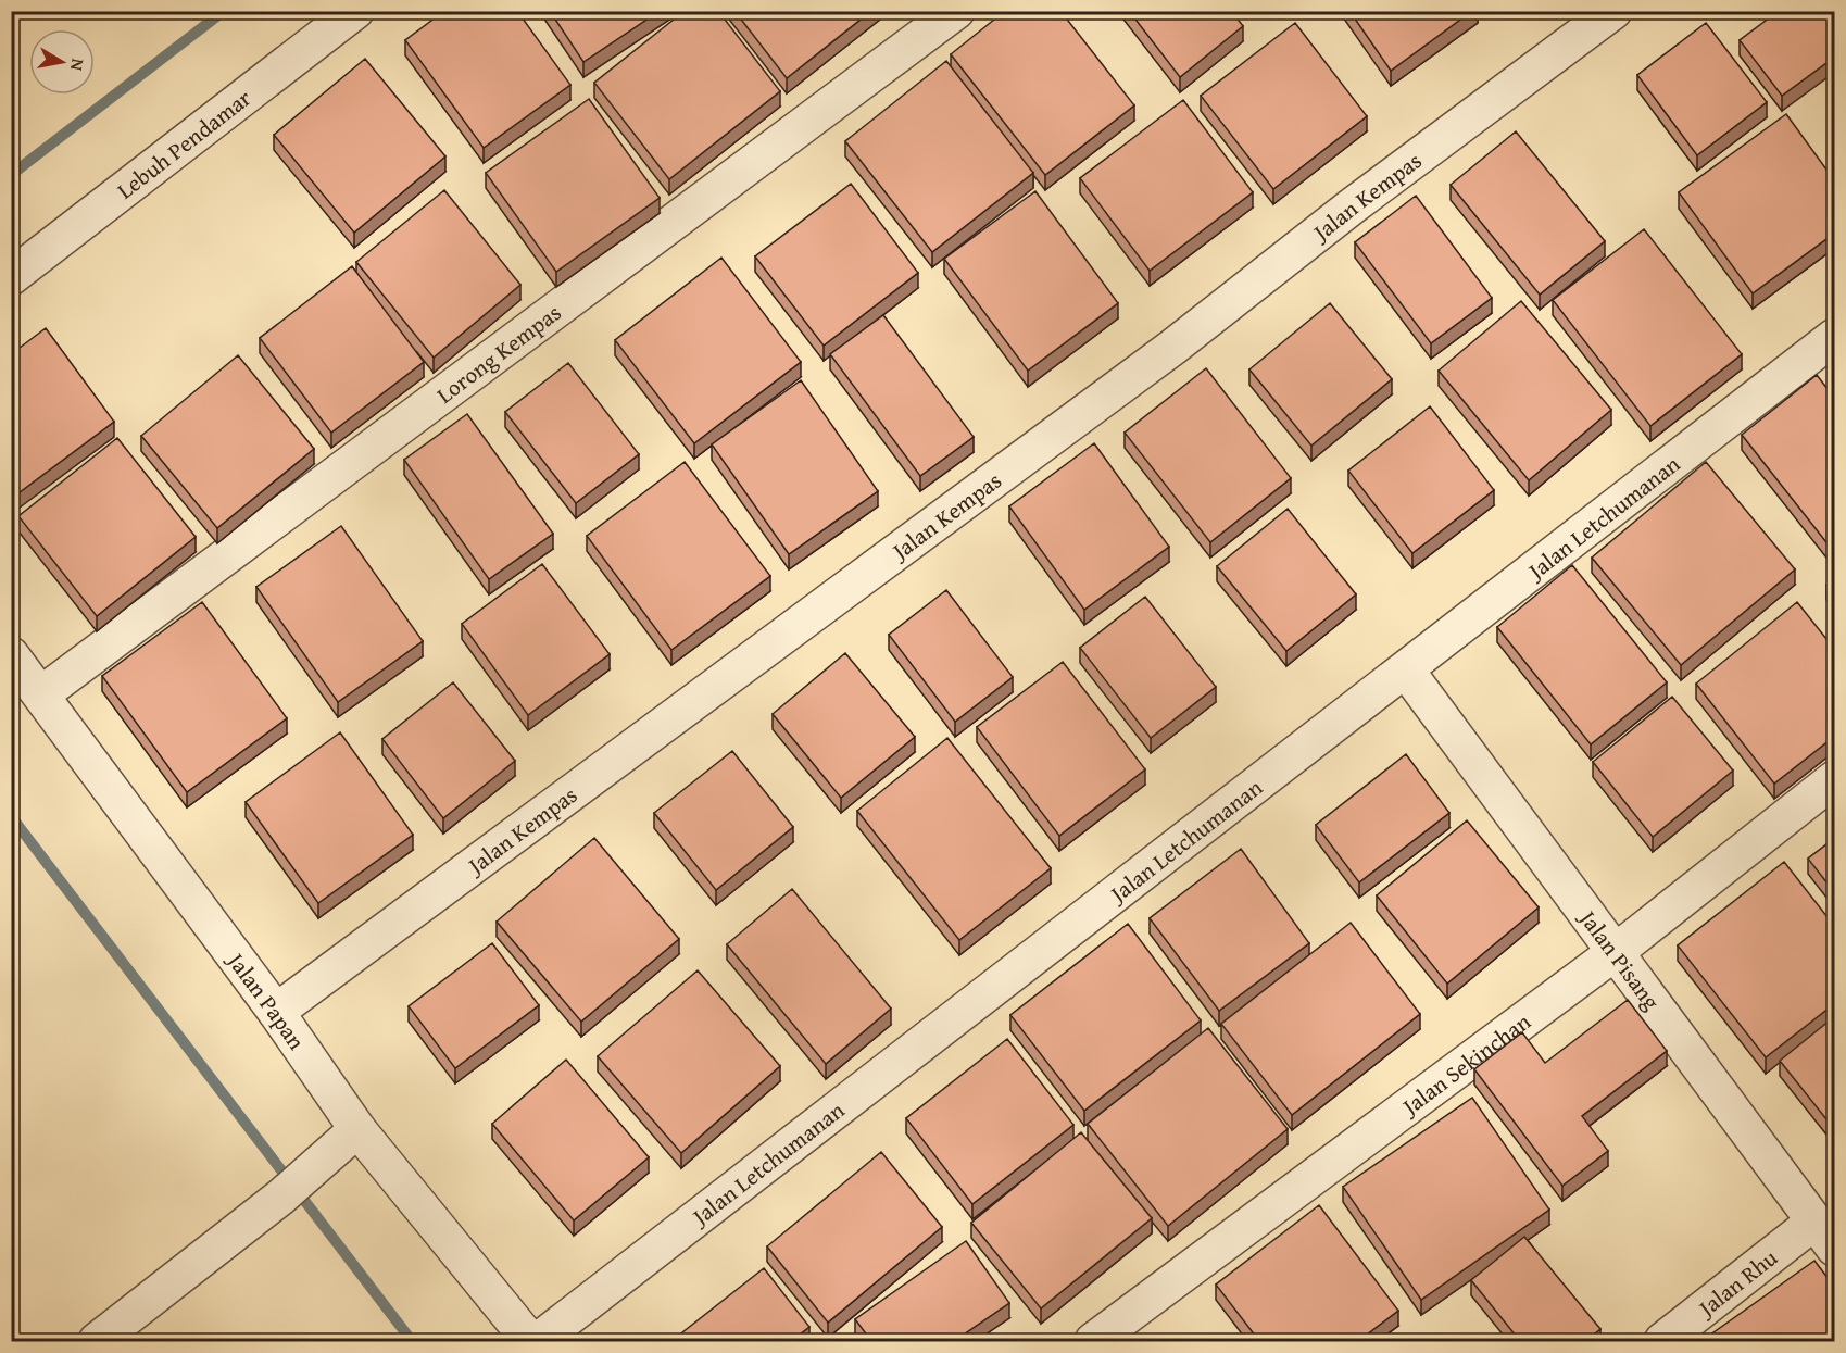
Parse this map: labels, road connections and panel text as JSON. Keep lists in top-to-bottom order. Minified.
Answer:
{"streets":{"street":["Lebuh Pendamar","Jalan Kempas","Lorong Kempas","Jalan Letchumanan","Jalan Pisang","Jalan Papan","Jalan Sekinchan","Jalan Rhu"]},"crossings":[["Jalan Kempas","Jalan Papan"],["Lorong Kempas","Jalan Papan"],["Jalan Letchumanan","Jalan Pisang"],["Jalan Pisang","Jalan Sekinchan"],["Jalan Pisang","Jalan Rhu"]],"north":"right"}
